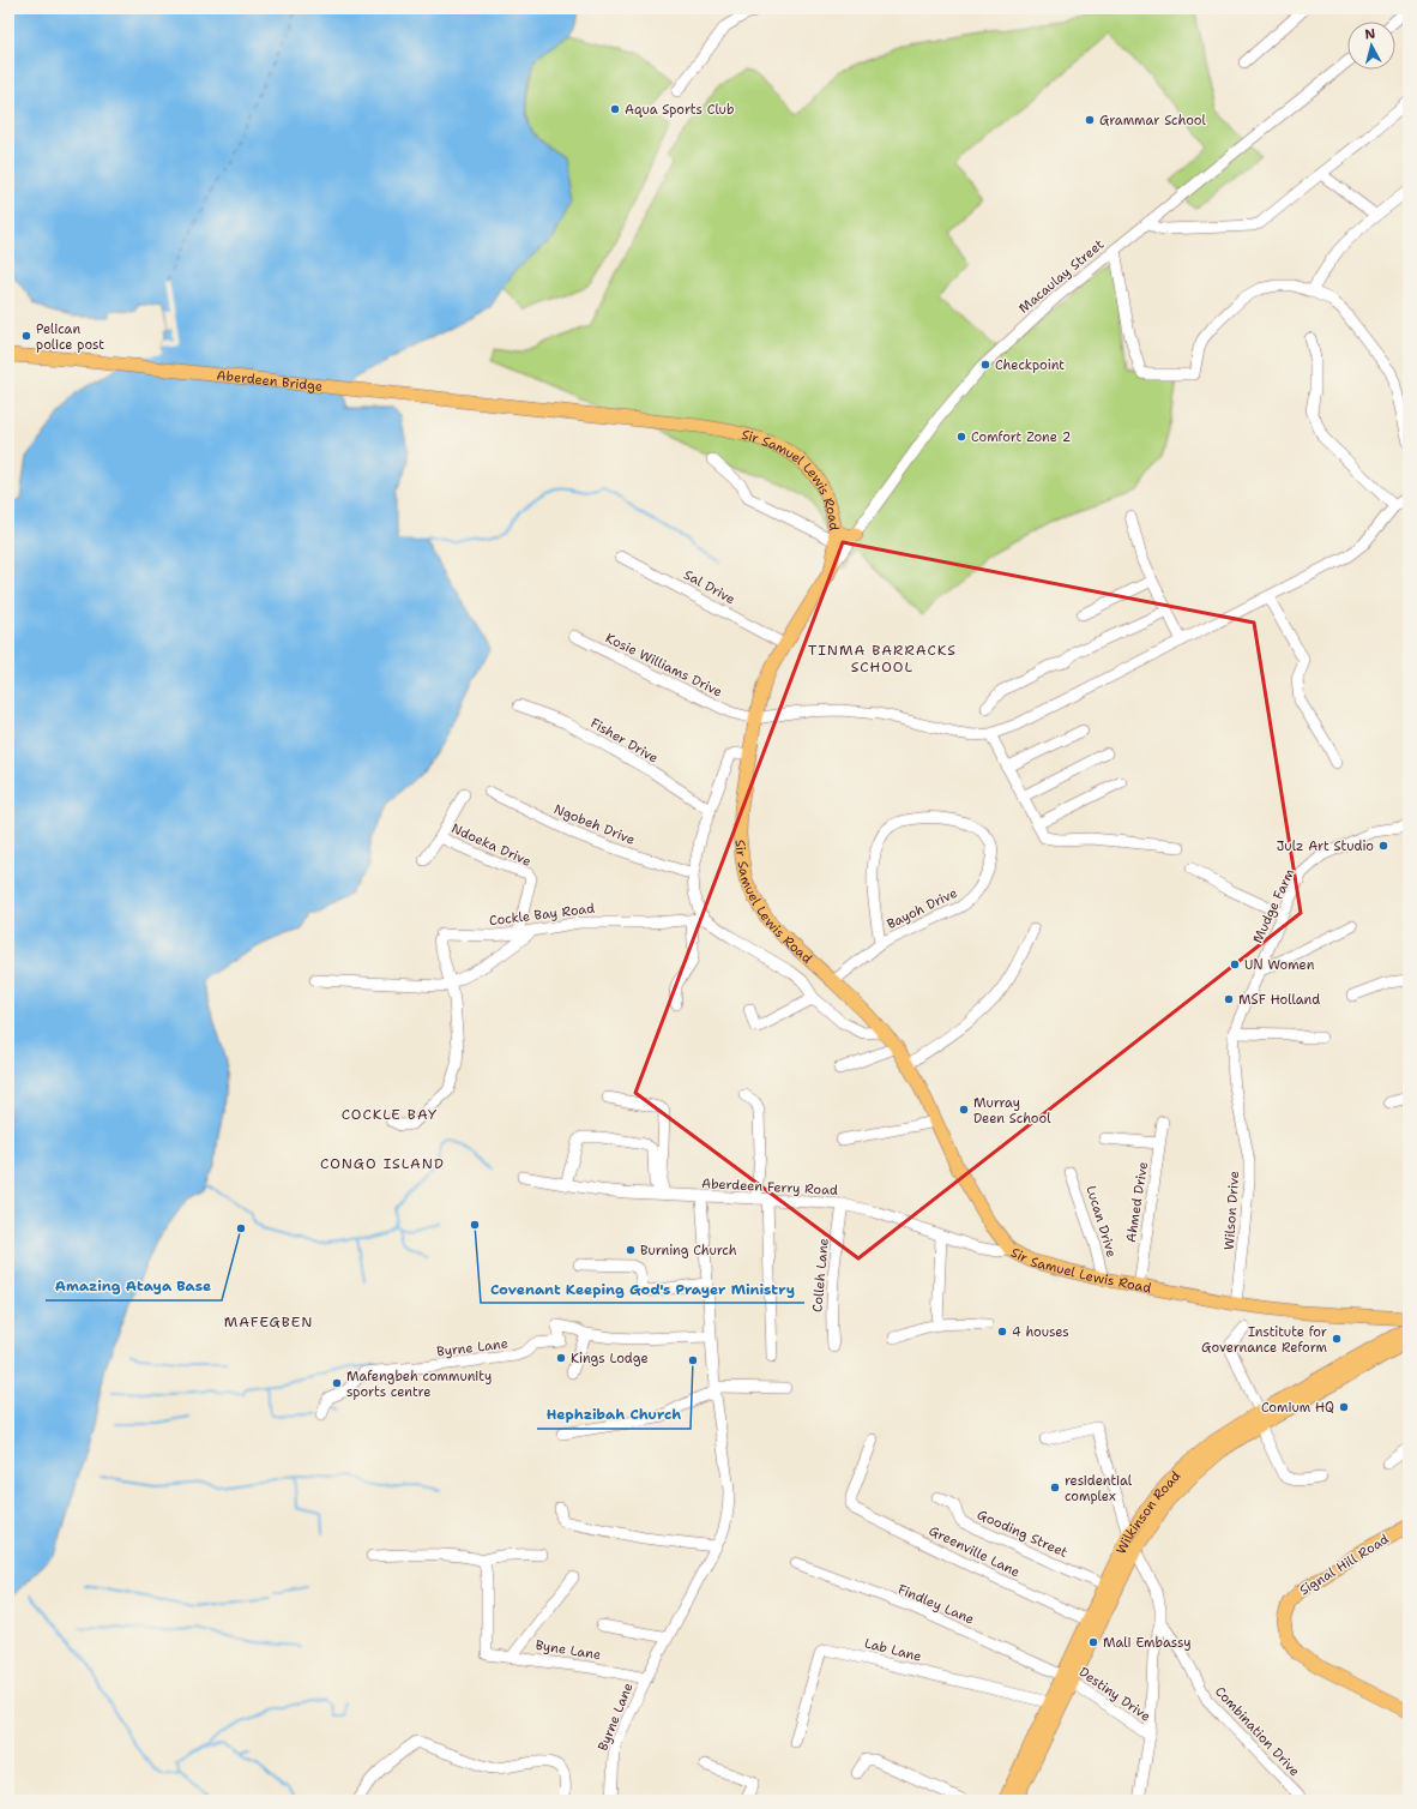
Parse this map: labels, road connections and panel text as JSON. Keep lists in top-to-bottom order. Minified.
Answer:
{"streets":{"main road":["Aberdeen Bridge","Sir Samuel Lewis Road","Wilkinson Road","Signal Hill Road"],"street":["Macaulay Street","Sal Drive","Kosie Williams Drive","Fisher Drive","Ngobeh Drive","Ndoeka Drive","Mudge Farm","Bayoh Drive","Cockle Bay Road","Aberdeen Ferry Road","Ahmed Drive","Wilson Drive","Lucan Drive","Colleh Lane","Byrne Lane","Gooding Street","Greenville Lane","Findley Lane","Byne Lane","Lab Lane","Destiny Drive","Combination Drive"]},"crossings":[["Macaulay Street","Sir Samuel Lewis Road"],["Aberdeen Bridge","Sir Samuel Lewis Road"],["Sir Samuel Lewis Road","Sal Drive"],["Sir Samuel Lewis Road","Kosie Williams Drive"],["Sir Samuel Lewis Road","Bayoh Drive"],["Sir Samuel Lewis Road","Aberdeen Ferry Road"],["Sir Samuel Lewis Road","Ahmed Drive"],["Sir Samuel Lewis Road","Wilson Drive"],["Sir Samuel Lewis Road","Lucan Drive"],["Sir Samuel Lewis Road","Wilkinson Road"],["Ndoeka Drive","Cockle Bay Road"],["Mudge Farm","Wilson Drive"],["Aberdeen Ferry Road","Colleh Lane"],["Aberdeen Ferry Road","Byrne Lane"],["Byrne Lane","Byne Lane"],["Wilkinson Road","Gooding Street"],["Wilkinson Road","Greenville Lane"],["Wilkinson Road","Findley Lane"],["Wilkinson Road","Lab Lane"],["Wilkinson Road","Destiny Drive"],["Findley Lane","Destiny Drive"]],"districts":["TINMA BARRACKS SCHOOL","COCKLE BAY","CONGO ISLAND","MAFEGBEN"],"places":["Aqua Sports Club","Grammar School","Pelican police post","Checkpoint","Comfort Zone 2","Julz Art Studio","UN Women","MSF Holland","Murray Deen School","Covenant Keeping God's Prayer Ministry","Amazing Ataya Base","Burning Church","4 houses","Institute for Governance Reform","Kings Lodge","Hephzibah Church","Mafengbeh community sports centre","Comium HQ","residential complex","Mali Embassy"],"north":"top"}
